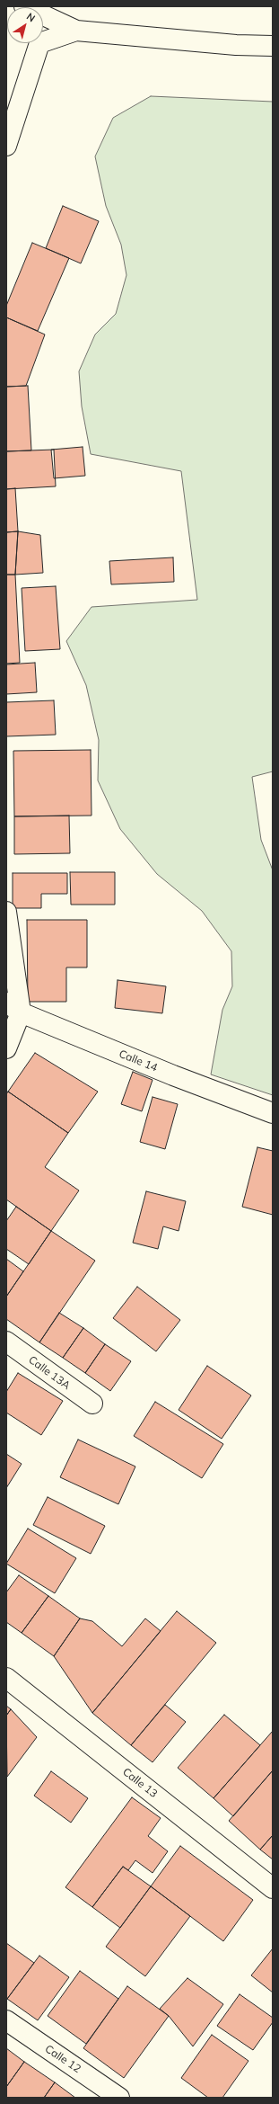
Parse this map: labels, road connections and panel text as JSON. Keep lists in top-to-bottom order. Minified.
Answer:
{"streets":{"street":["Calle 14","Calle 13A","Calle 13","Calle 12"]},"north":"top right"}
